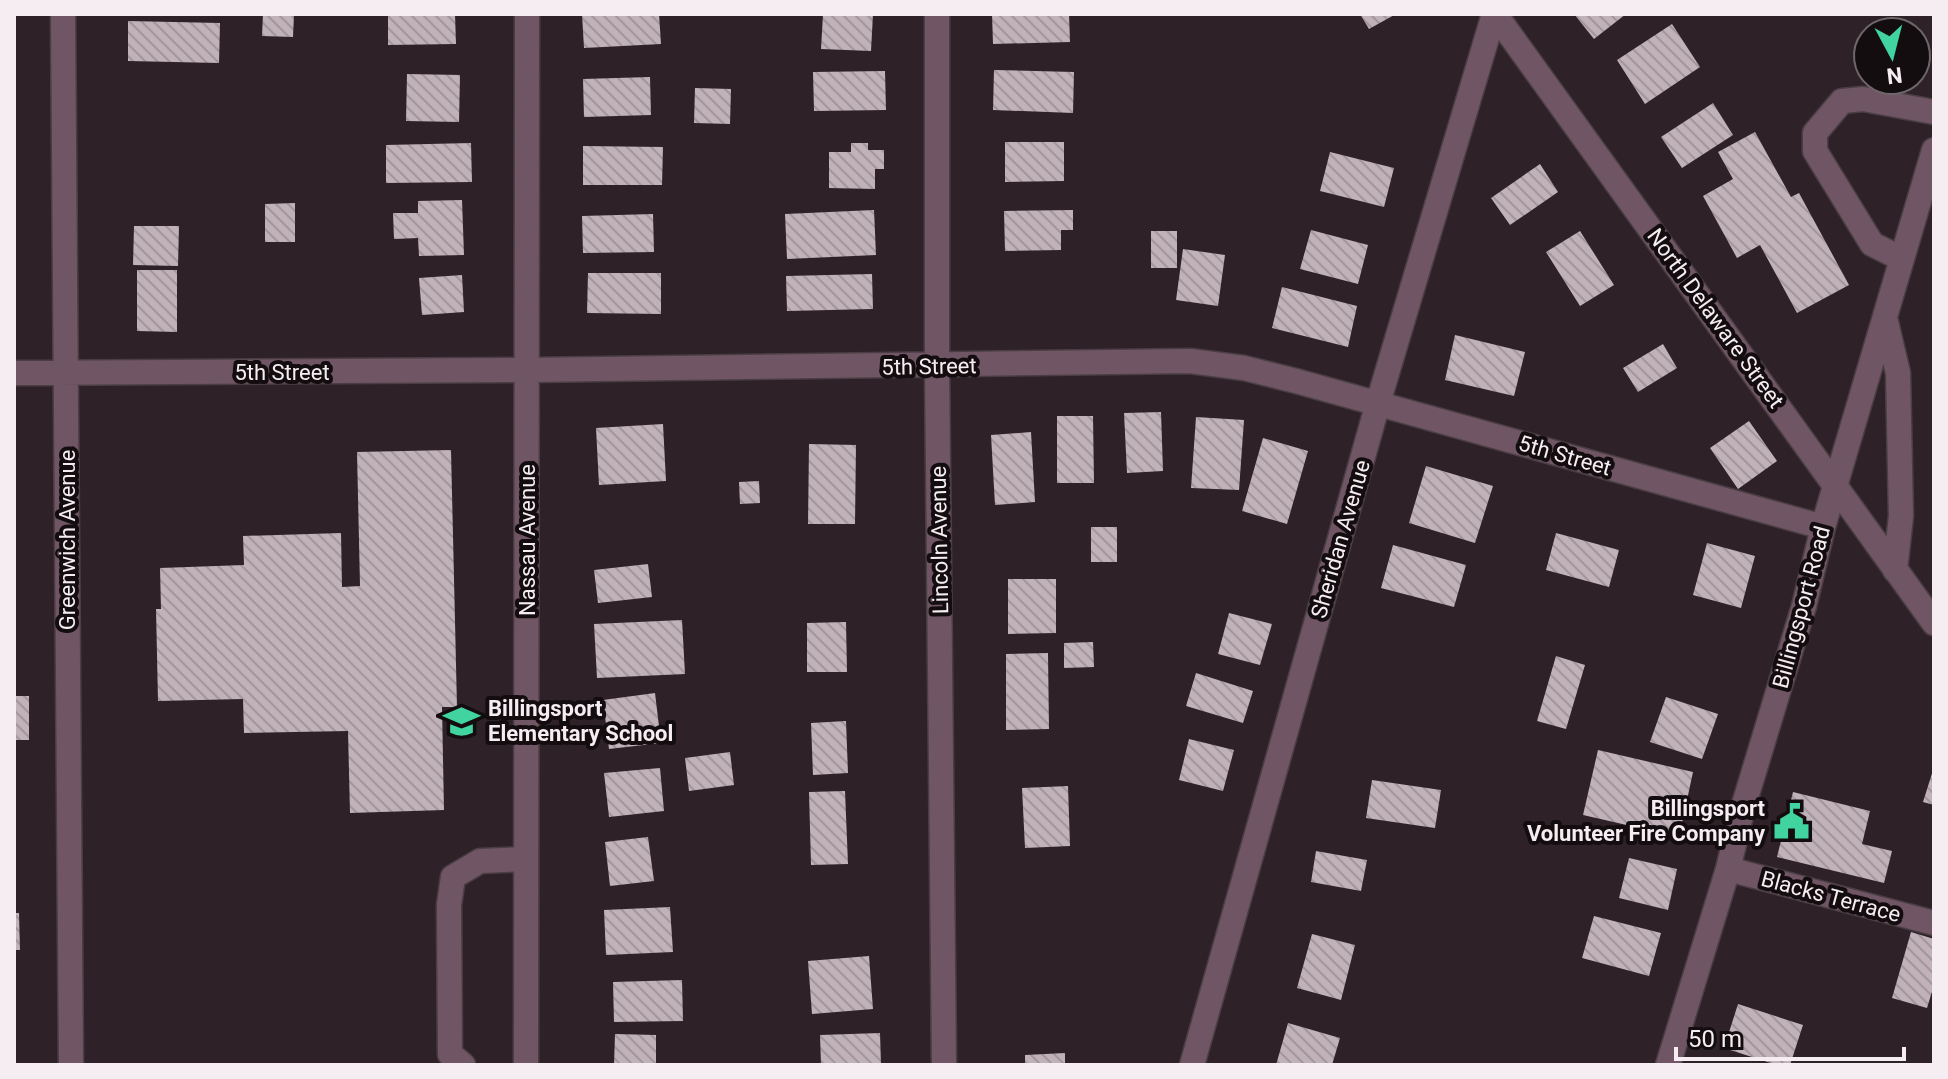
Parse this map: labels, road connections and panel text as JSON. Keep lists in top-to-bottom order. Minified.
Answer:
{"streets":{"street":["North Delaware Street","5th Street","Sheridan Avenue","Greenwich Avenue","Nassau Avenue","Lincoln Avenue","Billingsport Road","Blacks Terrace"]},"crossings":[["North Delaware Street","Sheridan Avenue"],["North Delaware Street","Billingsport Road"],["5th Street","Sheridan Avenue"],["5th Street","Greenwich Avenue"],["5th Street","Nassau Avenue"],["5th Street","Lincoln Avenue"],["5th Street","Billingsport Road"],["Billingsport Road","Blacks Terrace"]],"places":{"school or university":["Billingsport Elementary School"],"public building":["Billingsport Volunteer Fire Company"]},"scale_bar":"50 m","north":"bottom"}
